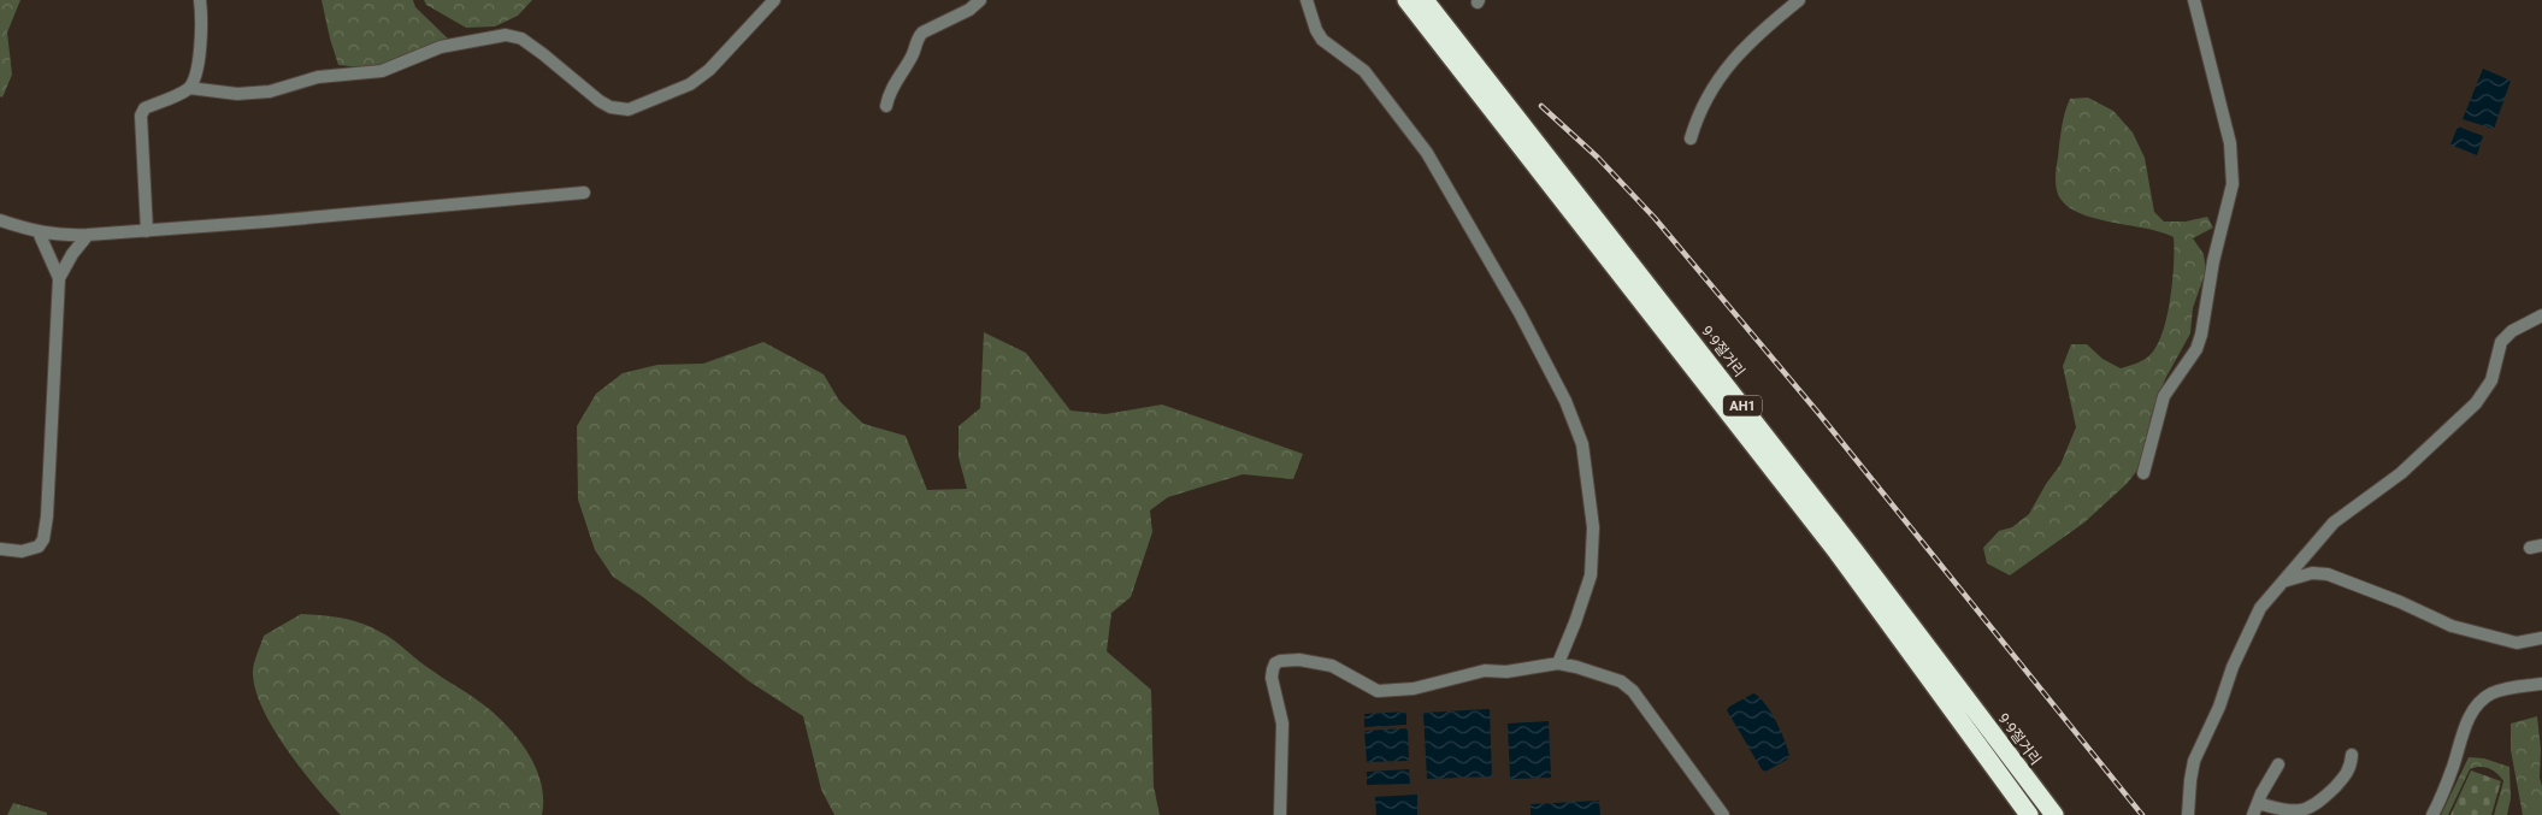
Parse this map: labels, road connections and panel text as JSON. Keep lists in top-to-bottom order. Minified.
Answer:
{"streets":{"highway":["9·9절거리","AH1"]}}
